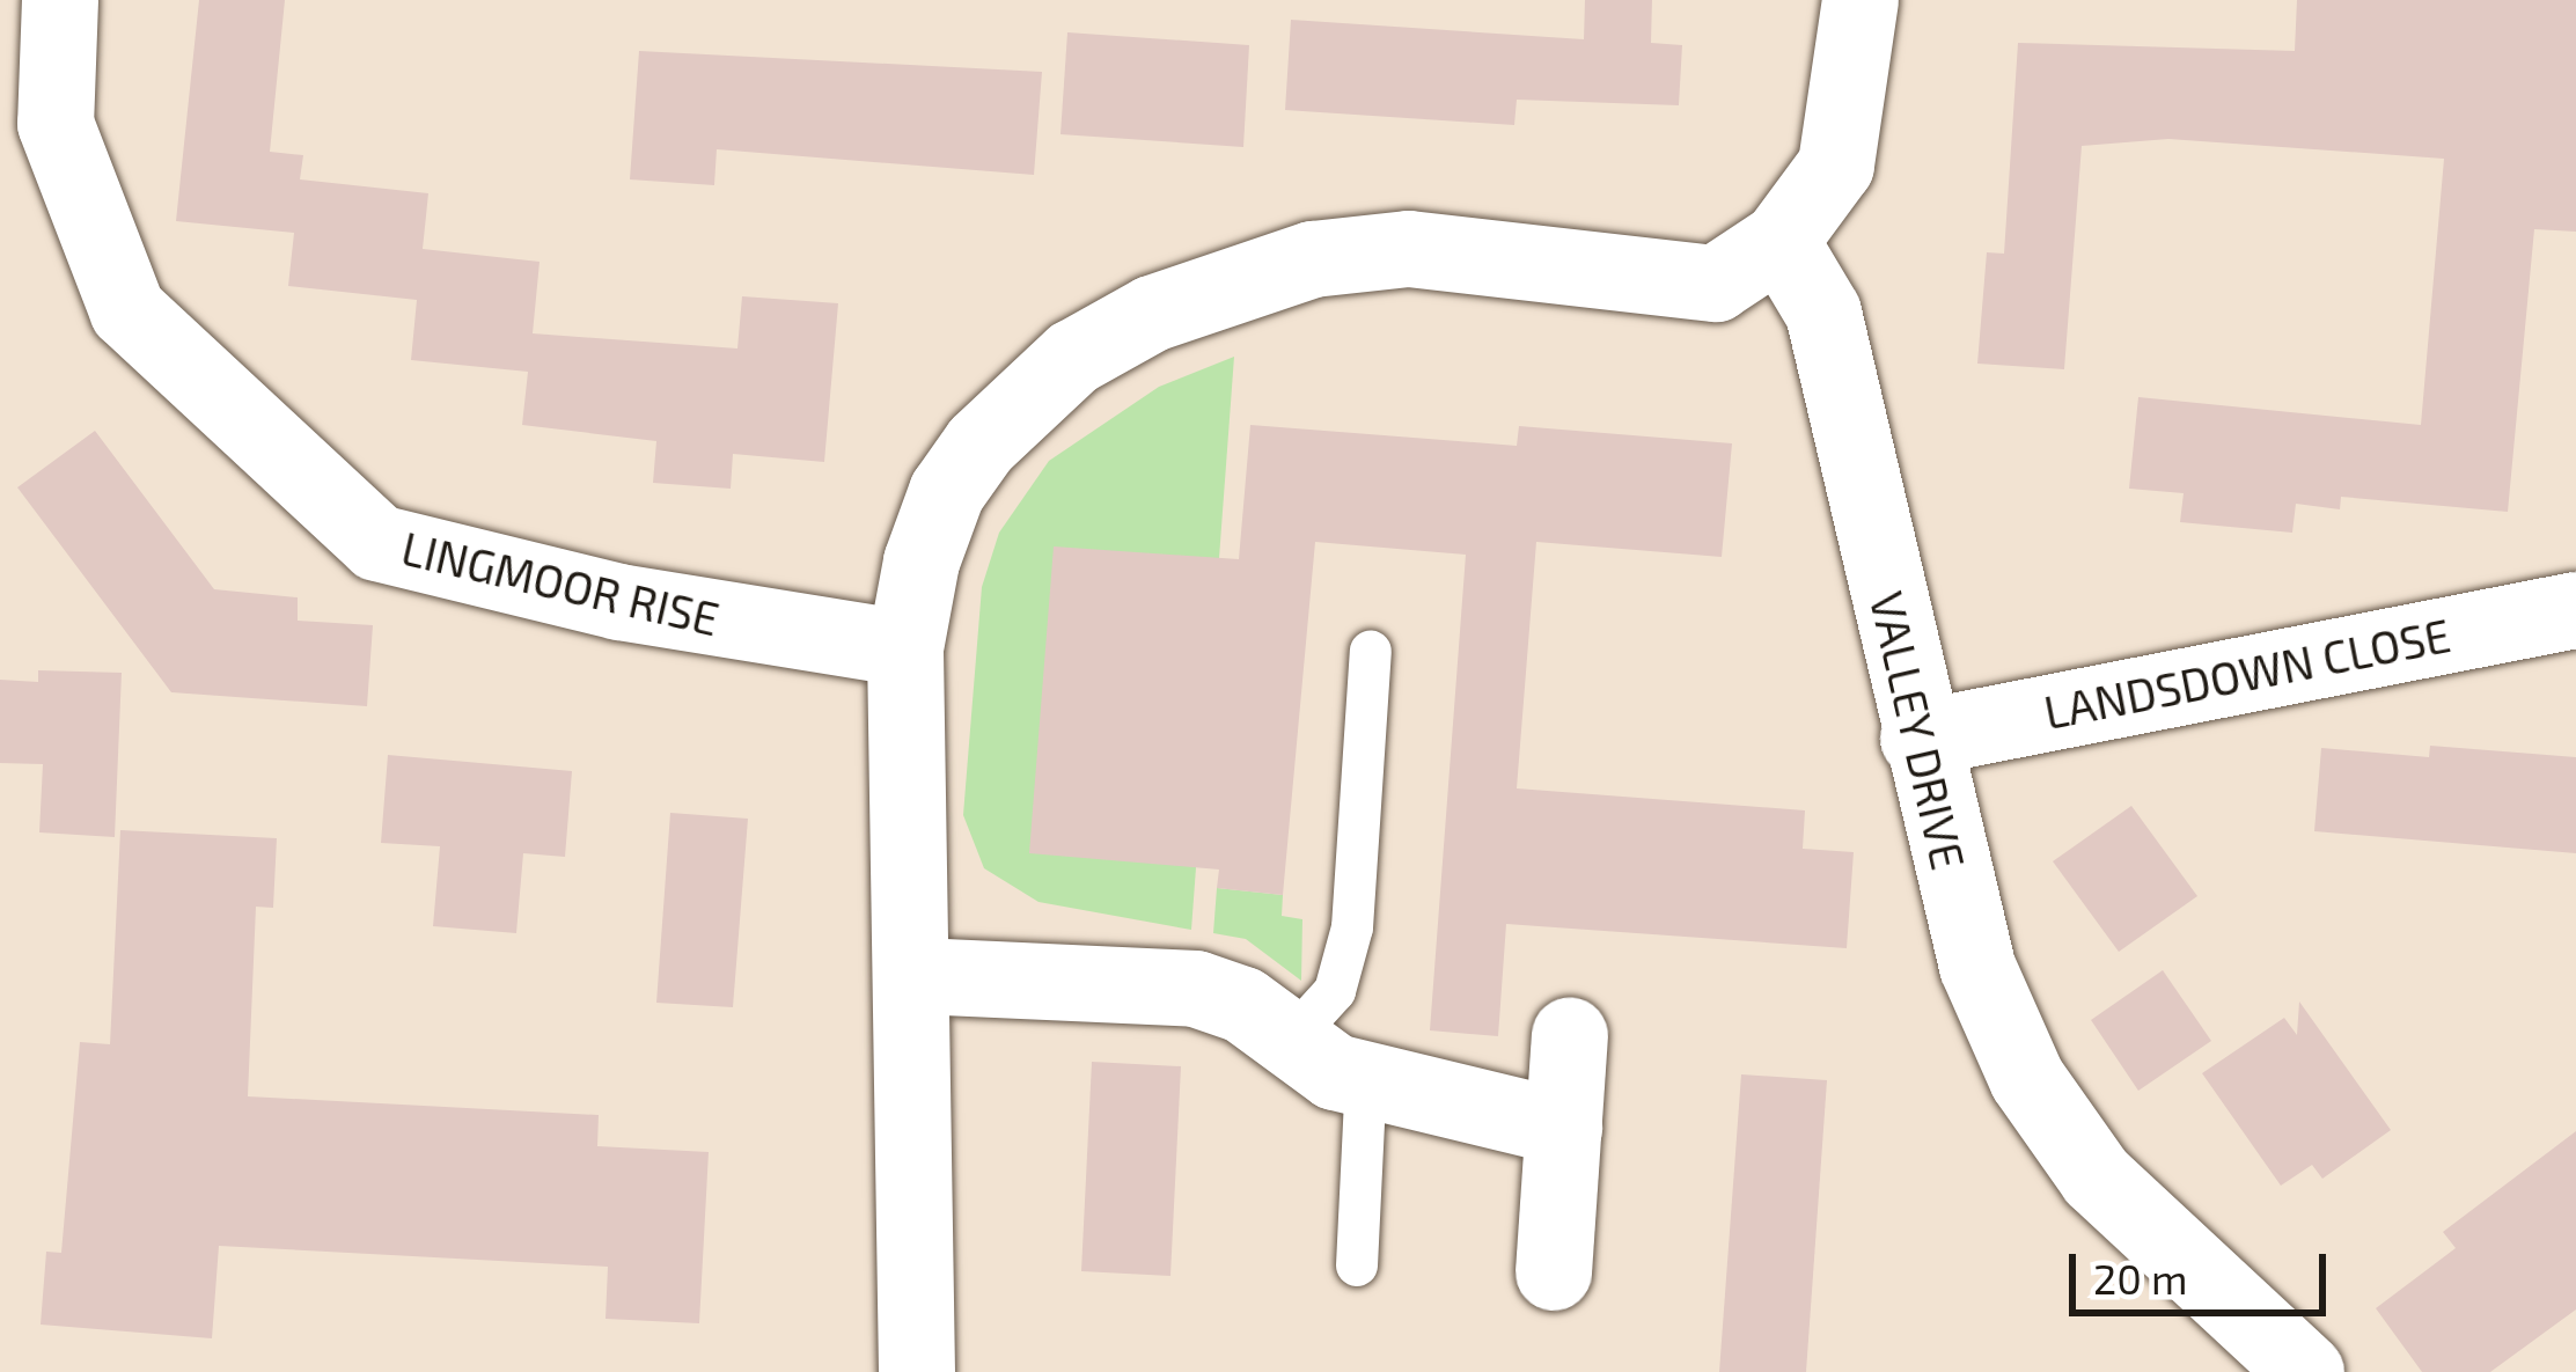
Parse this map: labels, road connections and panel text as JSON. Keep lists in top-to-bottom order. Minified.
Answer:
{"streets":{"street":["LINGMOOR RISE","LANDSDOWN CLOSE","VALLEY DRIVE"]},"crossings":[["LANDSDOWN CLOSE","VALLEY DRIVE"]],"scale_bar":"20 m"}
